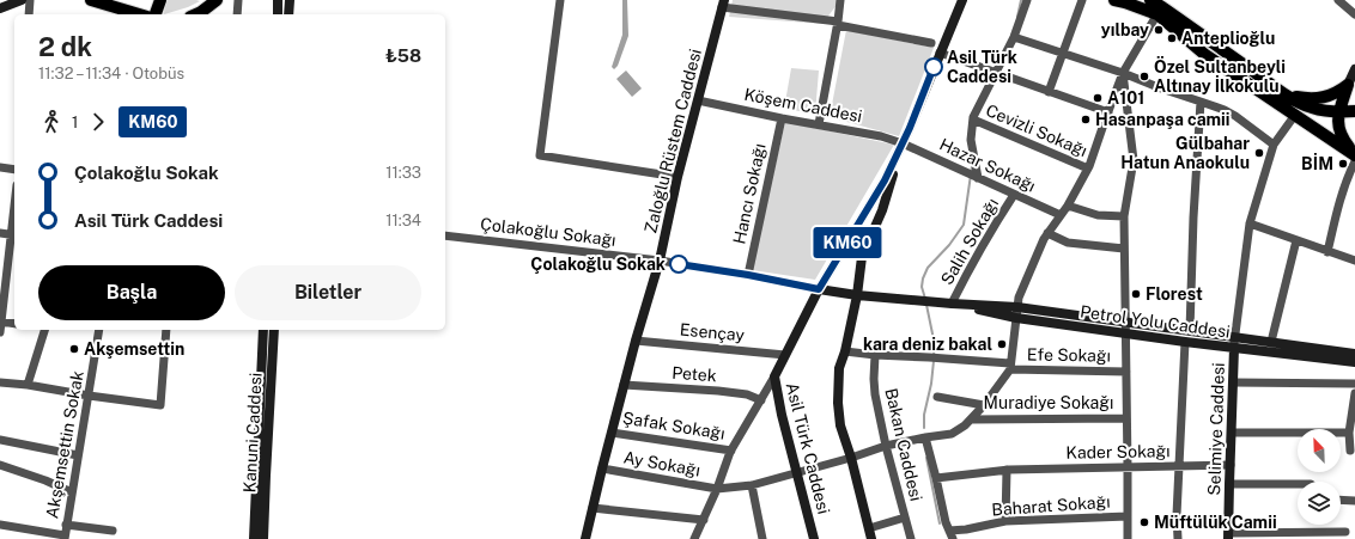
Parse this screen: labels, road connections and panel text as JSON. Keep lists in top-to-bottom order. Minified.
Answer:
{"streets":{"main road":["Zaloğlu Rüstem Caddesi","Petrol Yolu Caddesi","Selimiye Caddesi","Kanuni Caddesi","Asil Türk Caddesi"],"street":["Köşem Caddesi","Cevizli Sokağı","Hazar Sokağı","Hancı Sokağı","Çolakoğlu Sokağı","Salih Sokağı","Esençay","Efe Sokağı","Petek","Muradiye Sokağı","Şafak Sokağı","Akşemsettin Sokak","Bakan Caddesi","Kader Sokağı","Ay Sokağı","Baharat Sokağı"]},"crossings":[["Köşem Caddesi","Zaloğlu Rüstem Caddesi"],["Köşem Caddesi","Hazar Sokağı"],["Köşem Caddesi","Hancı Sokağı"],["Köşem Caddesi","Asil Türk Caddesi"],["Zaloğlu Rüstem Caddesi","Çolakoğlu Sokağı"],["Zaloğlu Rüstem Caddesi","Esençay"],["Zaloğlu Rüstem Caddesi","Petek"],["Zaloğlu Rüstem Caddesi","Şafak Sokağı"],["Zaloğlu Rüstem Caddesi","Ay Sokağı"],["Hazar Sokağı","Salih Sokağı"],["Hazar Sokağı","Asil Türk Caddesi"],["Hancı Sokağı","Çolakoğlu Sokağı"],["Çolakoğlu Sokağı","Petrol Yolu Caddesi"],["Çolakoğlu Sokağı","Asil Türk Caddesi"],["Salih Sokağı","Petrol Yolu Caddesi"],["Petrol Yolu Caddesi","Selimiye Caddesi"],["Petrol Yolu Caddesi","Asil Türk Caddesi"],["Esençay","Asil Türk Caddesi"],["Efe Sokağı","Bakan Caddesi"],["Efe Sokağı","Asil Türk Caddesi"],["Efe Sokağı","Ay Sokağı"],["Muradiye Sokağı","Ay Sokağı"],["Selimiye Caddesi","Kader Sokağı"],["Bakan Caddesi","Ay Sokağı"],["Asil Türk Caddesi","Ay Sokağı"]],"places":["yılbay","Anteplioğlu","Asil Türk Caddesi","Özel Sultanbeyli Altınay İlkokulu","A101","Hasanpaşa camii","Gülbahar Hatun Anaokulu","BİM","Çolakoğlu Sokak","Florest","kara deniz bakal","Akşemsettin","Müftülük Camii"],"lines":["bus line KM60"],"north":"top left","page":{"on_map":"KM60","heading":["2 dk","11:32 – 11:34 · Otobüs","₺58"],"legs":["1","KM60"],"list":[{"name":"Çolakoğlu Sokak","value":"11:33"},{"name":"Asil Türk Caddesi","value":"11:34"}],"buttons":["Başla","Biletler"]}}
